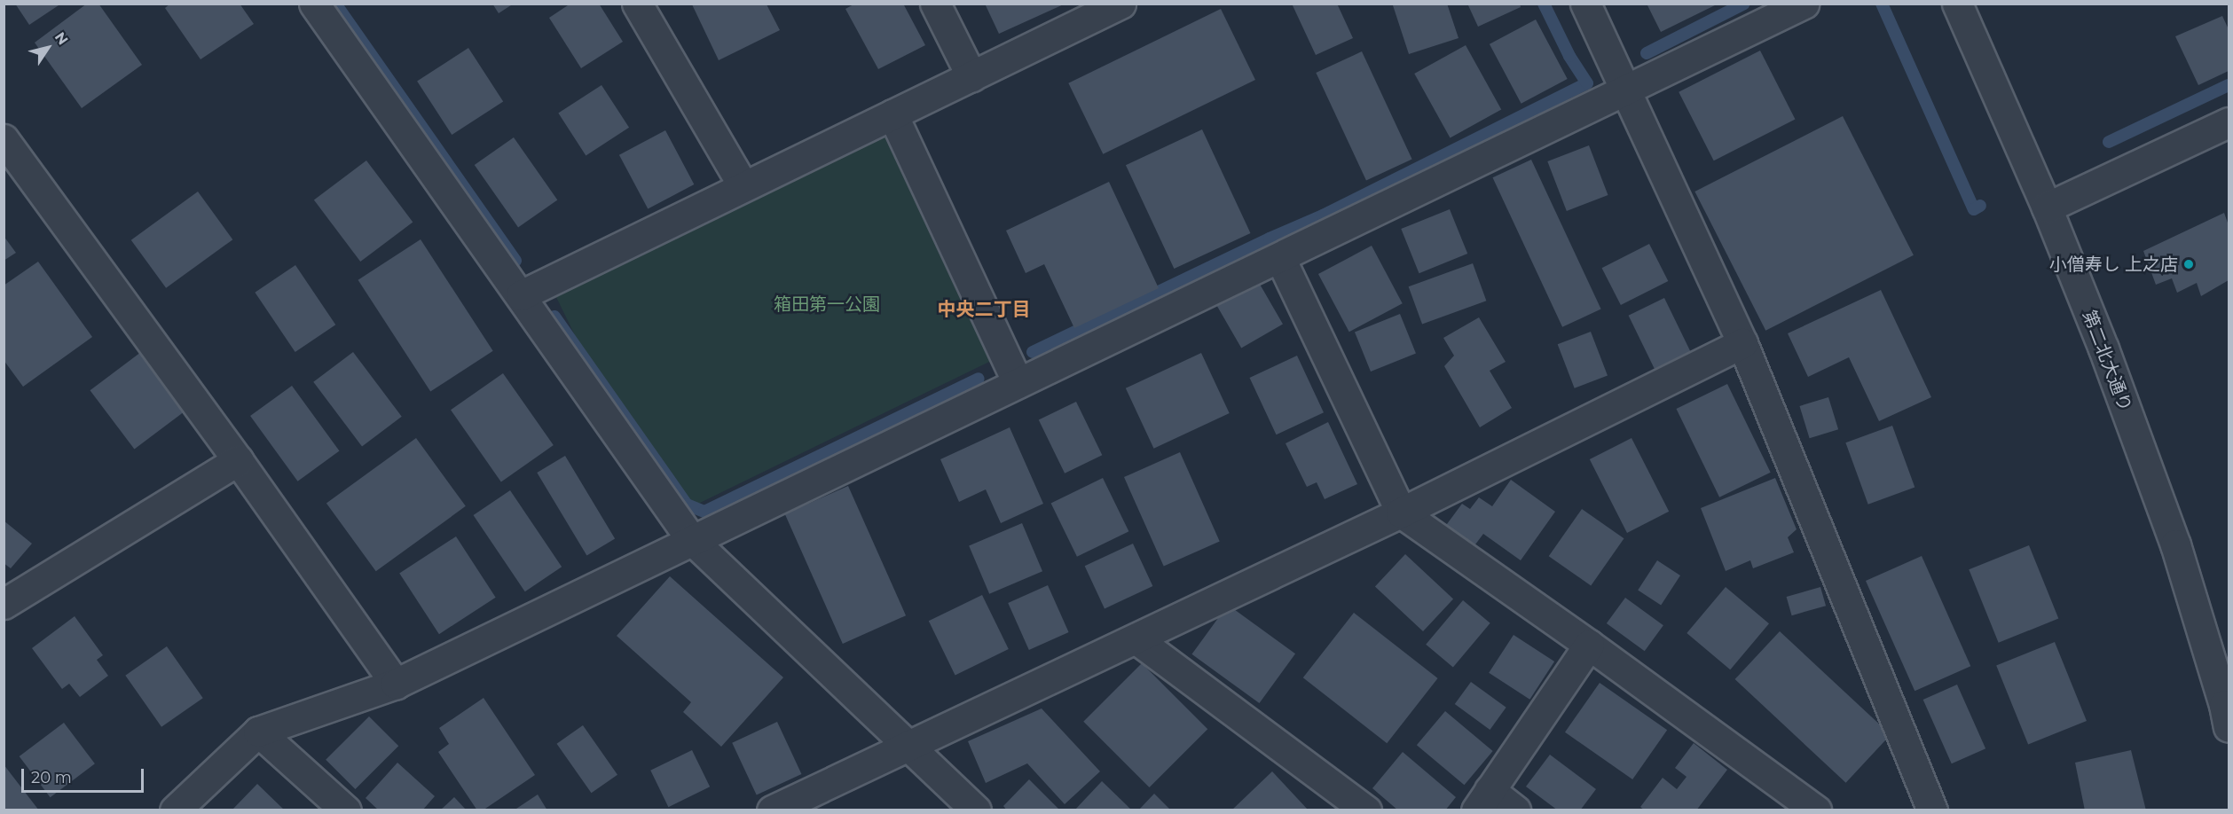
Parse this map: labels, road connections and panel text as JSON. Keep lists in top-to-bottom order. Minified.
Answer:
{"streets":{"street":["第二北大通り"]},"districts":["中央二丁目"],"parks":["箱田第一公園"],"places":["小僧寿し 上之店"],"scale_bar":"20 m","north":"top right"}
